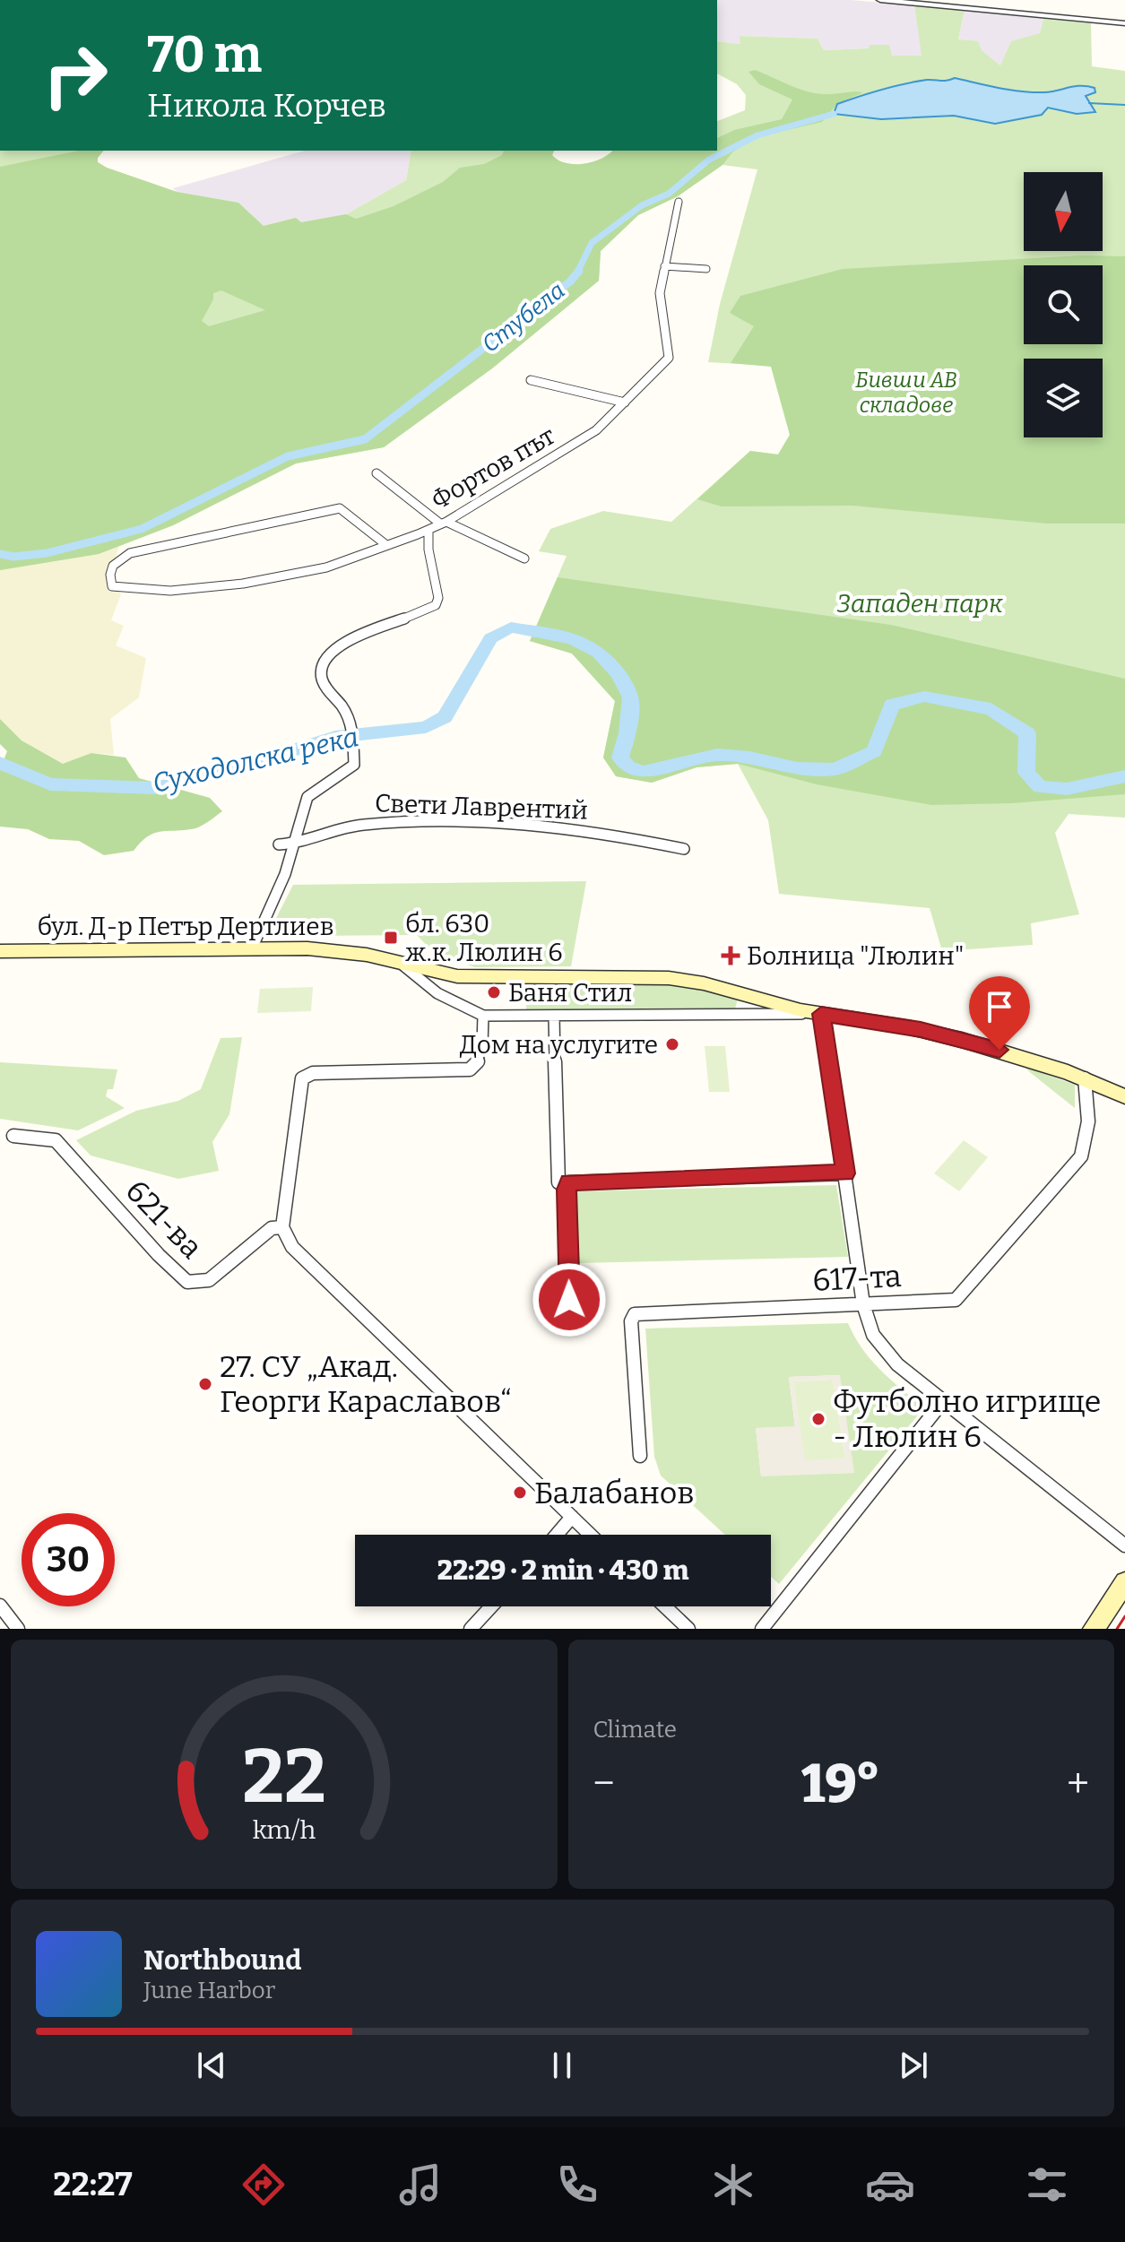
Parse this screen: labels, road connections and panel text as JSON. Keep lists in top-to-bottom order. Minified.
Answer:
{"streets":{"main road":["бул. Д-р Петър Дертлиев"],"street":["Фортов път","Свети Лаврентий","621-ва","617-та"]},"crossings":[["Фортов път","Свети Лаврентий"],["Фортов път","бул. Д-р Петър Дертлиев"],["бул. Д-р Петър Дертлиев","617-та"]],"water":["Стубела","Суходолска река"],"parks":["Бивши АВ складове","Западен парк"],"places":{"transit":["бл. 630 ж.к. Люлин 6"],"health":["Болница \"Люлин\""],"other":["Баня Стил","Дом на услугите","27. СУ „Акад. Георги Караславов“","Футболно игрище - Люлин 6","Балабанов"]},"north":"bottom","page":{"turn":["70 m","Никола Корчев"],"limit":"30","trip":"22:29 · 2 min · 430 m","tile":"Climate","heat":["−","19°","+"],"song":["Northbound","June Harbor"],"tabs":"22:27","gauge":["22","km/h"]}}
